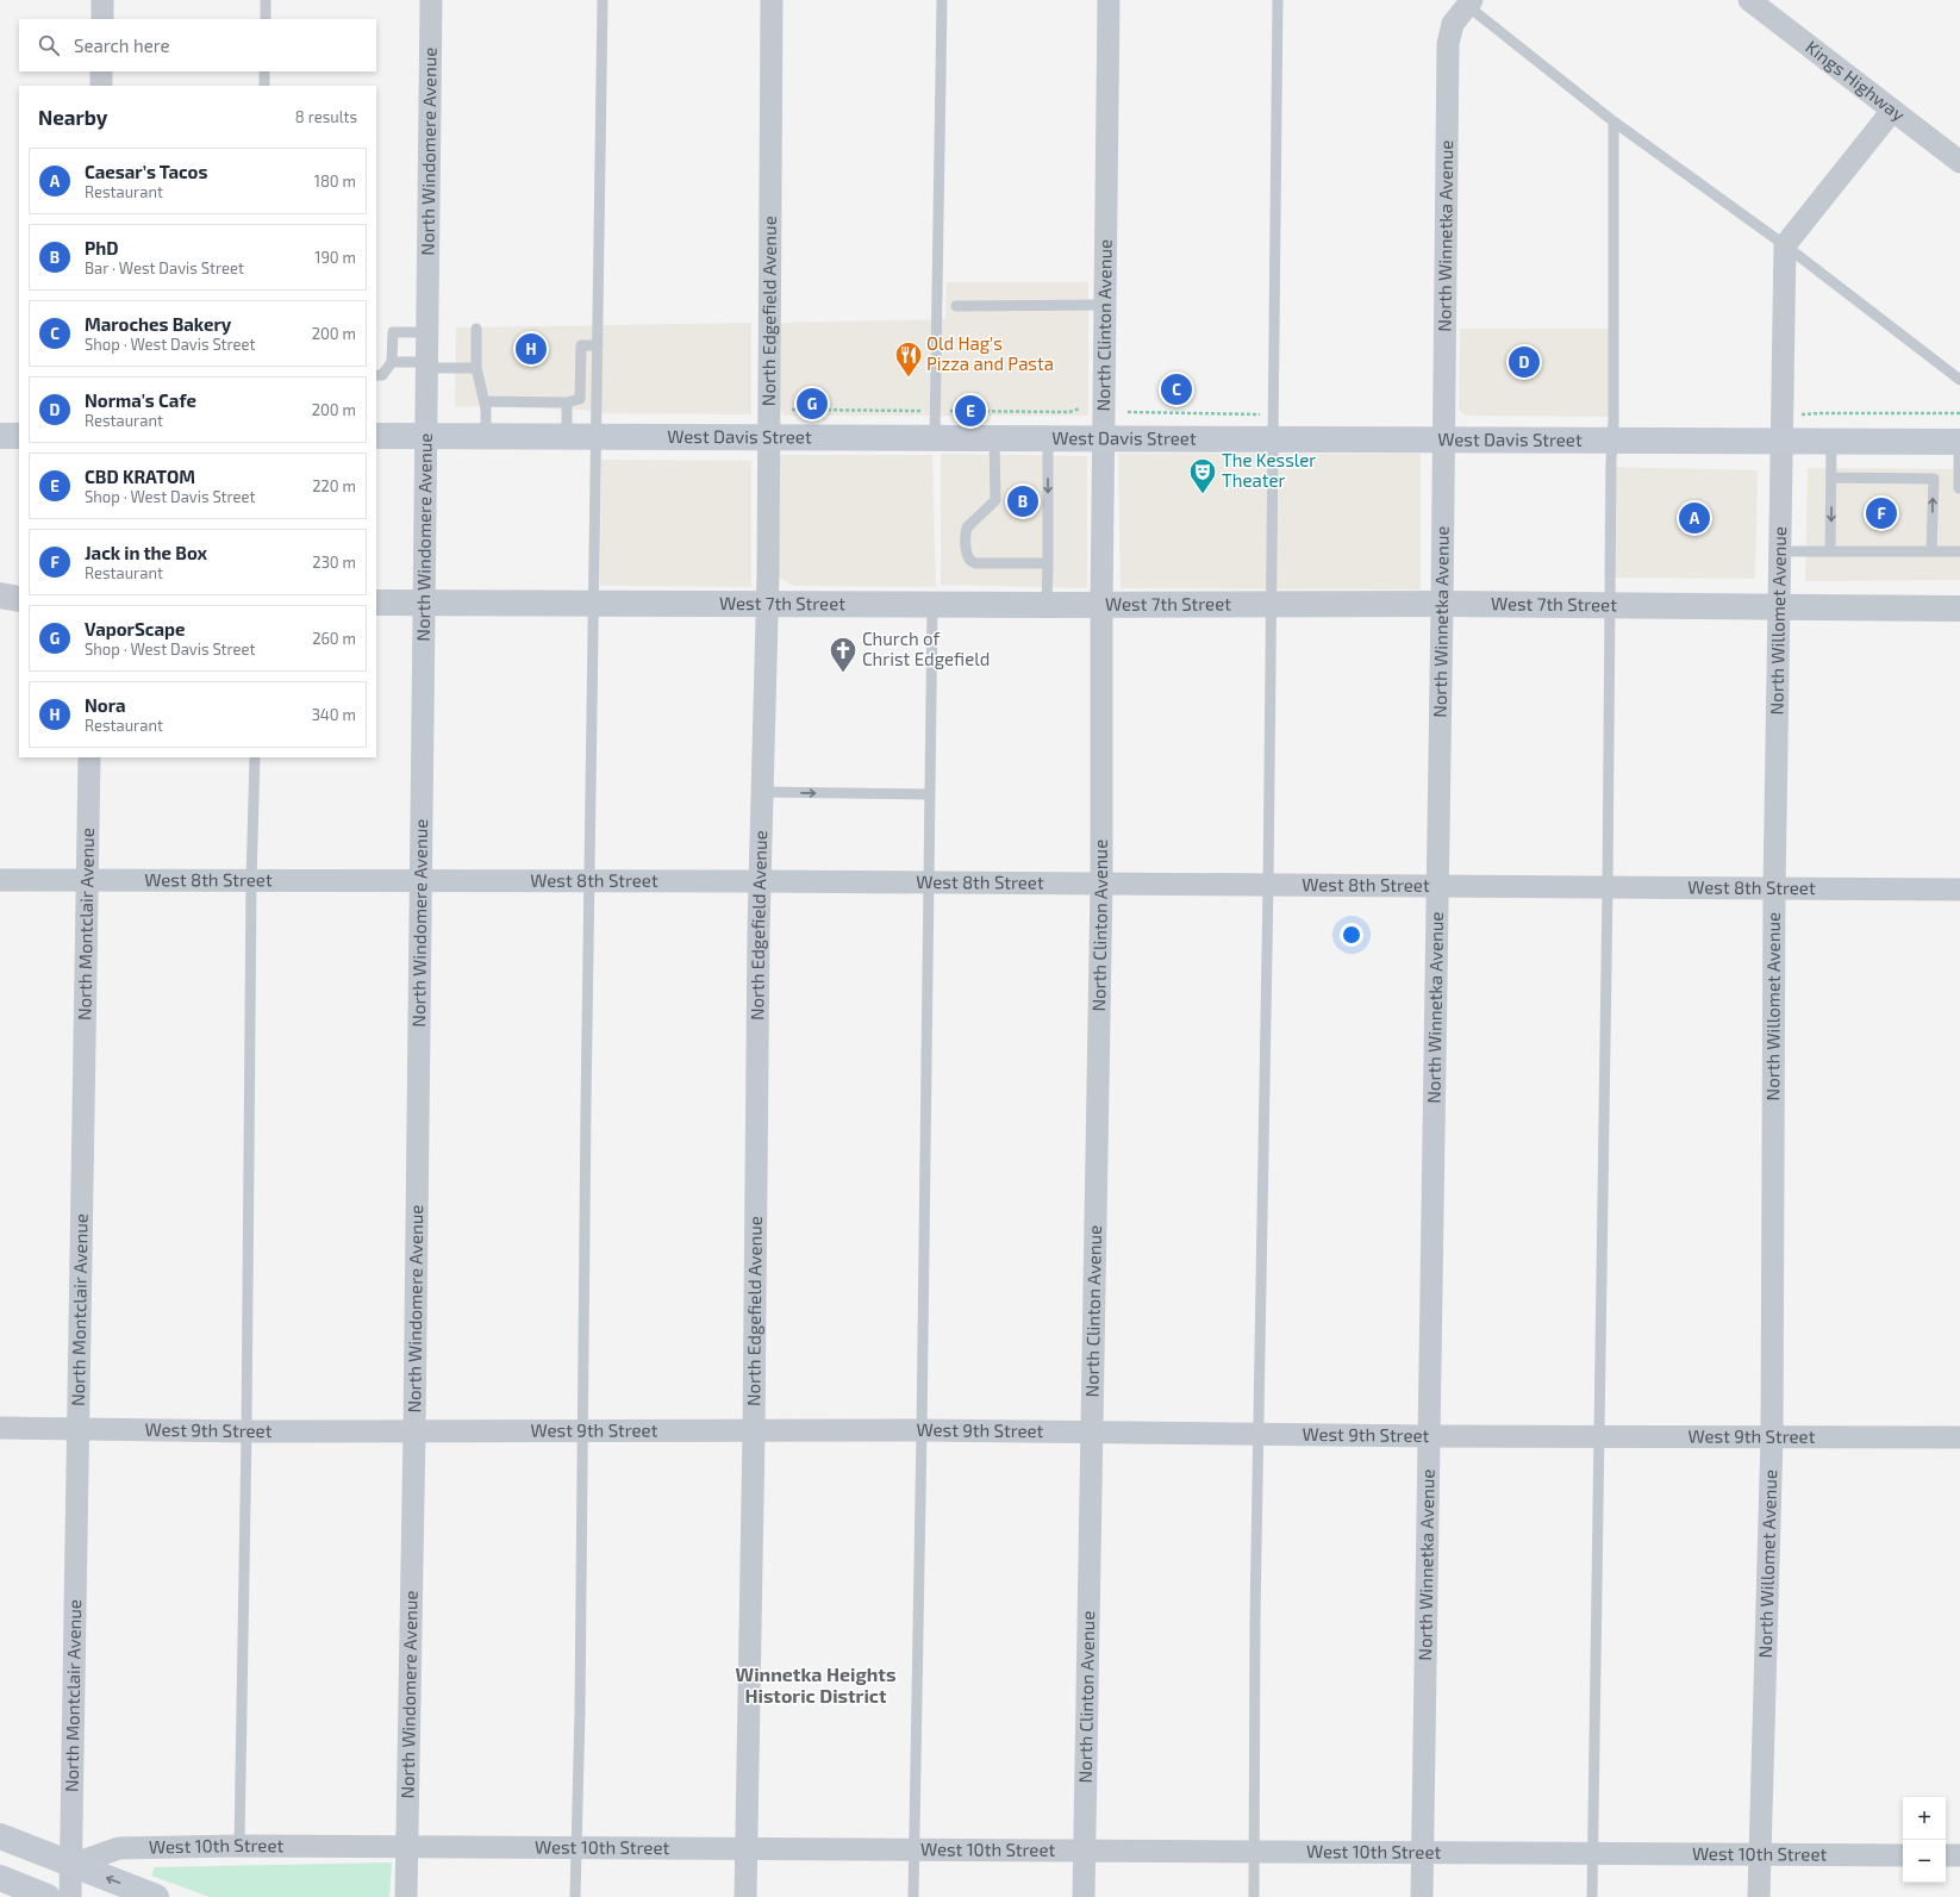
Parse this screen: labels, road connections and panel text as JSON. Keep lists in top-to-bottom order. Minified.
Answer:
{"streets":{"main road":["West Davis Street"],"street":["Kings Highway","North Windomere Avenue","North Winnetka Avenue","North Edgefield Avenue","North Clinton Avenue","West 7th Street","North Willomet Avenue","West 8th Street","North Montclair Avenue","West 9th Street","West 10th Street"]},"crossings":[["North Windomere Avenue","West Davis Street"],["North Windomere Avenue","West 7th Street"],["North Windomere Avenue","West 8th Street"],["North Windomere Avenue","West 9th Street"],["North Windomere Avenue","West 10th Street"],["North Winnetka Avenue","West Davis Street"],["North Winnetka Avenue","West 7th Street"],["North Winnetka Avenue","West 8th Street"],["North Winnetka Avenue","West 9th Street"],["North Winnetka Avenue","West 10th Street"],["North Edgefield Avenue","West Davis Street"],["North Edgefield Avenue","West 7th Street"],["North Edgefield Avenue","West 8th Street"],["North Edgefield Avenue","West 9th Street"],["North Edgefield Avenue","West 10th Street"],["North Clinton Avenue","West Davis Street"],["North Clinton Avenue","West 7th Street"],["North Clinton Avenue","West 8th Street"],["North Clinton Avenue","West 9th Street"],["North Clinton Avenue","West 10th Street"],["West Davis Street","North Willomet Avenue"],["West 7th Street","North Willomet Avenue"],["North Willomet Avenue","West 8th Street"],["North Willomet Avenue","West 9th Street"],["North Willomet Avenue","West 10th Street"],["West 8th Street","North Montclair Avenue"],["North Montclair Avenue","West 9th Street"],["North Montclair Avenue","West 10th Street"]],"districts":["Winnetka Heights Historic District"],"places":{"restaurant":["Old Hag's Pizza and Pasta"],"theatre":["The Kessler Theater"],"church":["Church of Christ Edgefield"]},"page":{"search":"Search here","heading":["Nearby","8 results"],"list":[{"mark":"A","name":"Caesar’s Tacos","note":"Restaurant","value":"180 m"},{"mark":"B","name":"PhD","note":"Bar · West Davis Street","value":"190 m"},{"mark":"C","name":"Maroches Bakery","note":"Shop · West Davis Street","value":"200 m"},{"mark":"D","name":"Norma's Cafe","note":"Restaurant","value":"200 m"},{"mark":"E","name":"CBD KRATOM","note":"Shop · West Davis Street","value":"220 m"},{"mark":"F","name":"Jack in the Box","note":"Restaurant","value":"230 m"},{"mark":"G","name":"VaporScape","note":"Shop · West Davis Street","value":"260 m"},{"mark":"H","name":"Nora","note":"Restaurant","value":"340 m"}],"pins":["H","D","C","G","E","B","F","A"],"map_buttons":["+","−"]}}
